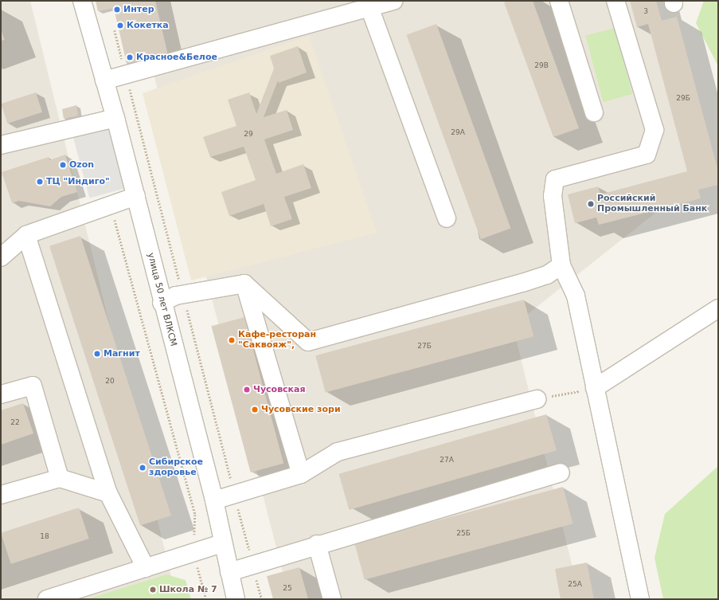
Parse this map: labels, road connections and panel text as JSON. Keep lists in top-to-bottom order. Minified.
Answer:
{"streets":{"street":["улица 50 лет ВЛКСМ"]},"places":["Интер","Кокетка","Красное&Белое","Ozon","ТЦ \"Индиго\"","Российский Промышленный Банк","Кафе-ресторан \"Саквояж\",","Магнит","Чусовская","Чусовские зори","Сибирское здоровье","Школа № 7"],"house_numbers":["3","29В","29Б","29А","29","27Б","20","22","27А","25Б","18","25А","25"]}
